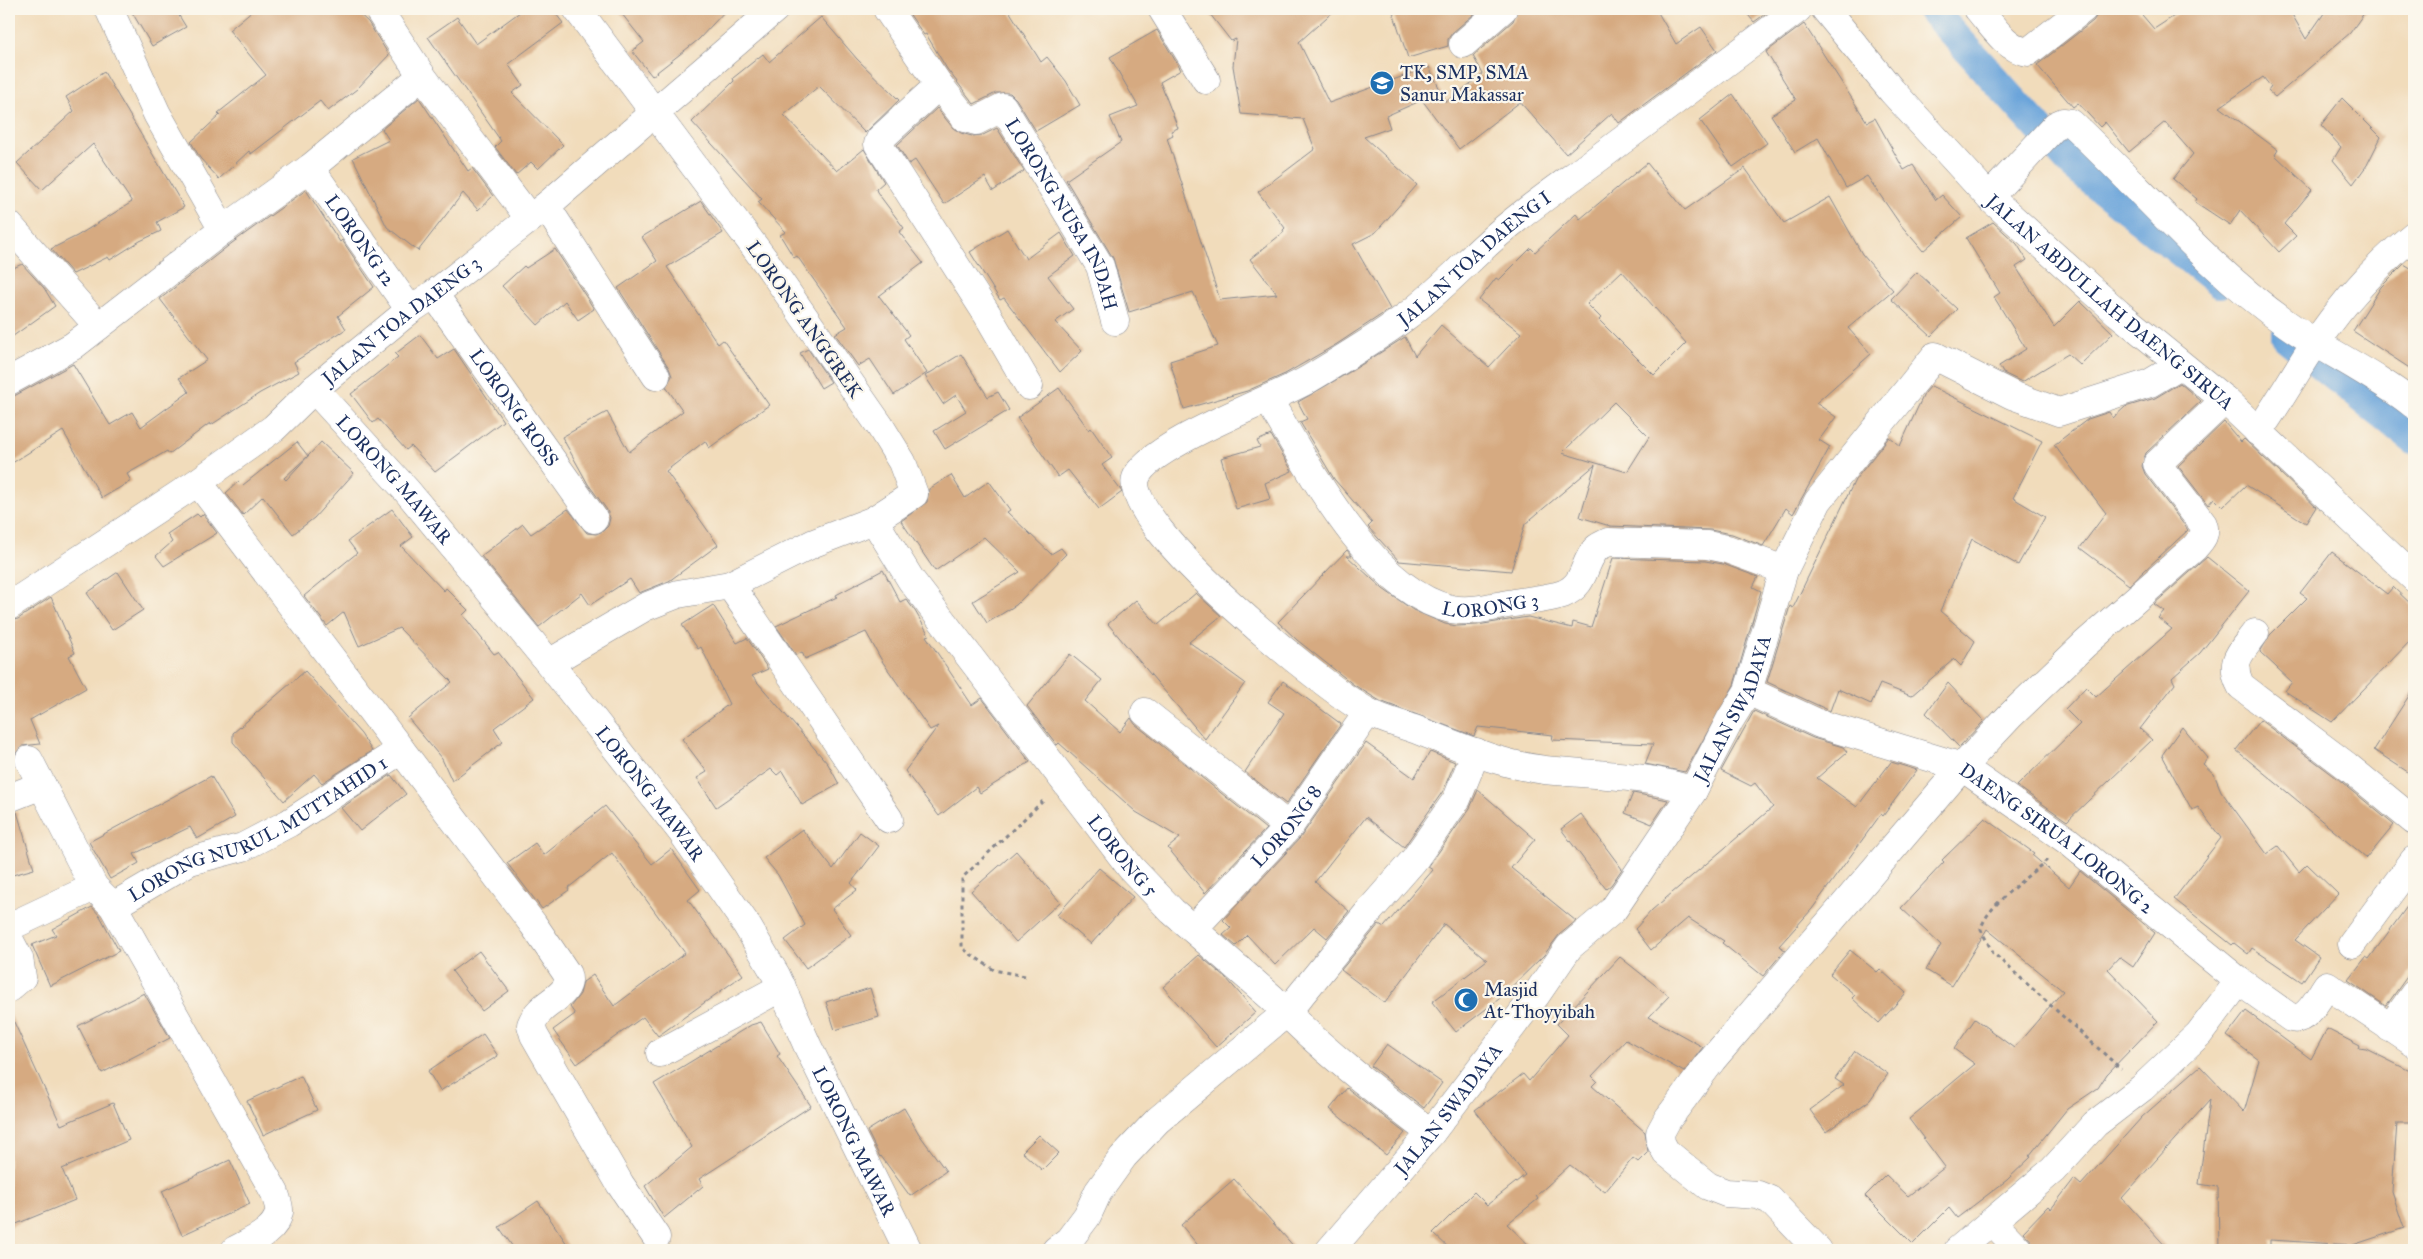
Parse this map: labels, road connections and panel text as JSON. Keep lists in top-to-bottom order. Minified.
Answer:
{"streets":{"street":["LORONG NUSA INDAH","LORONG 12","JALAN TOA DAENG I","JALAN ABDULLAH DAENG SIRUA","LORONG ANGGREK","JALAN TOA DAENG 3","LORONG ROSS","LORONG MAWAR","LORONG 3","JALAN SWADAYA","LORONG 8","LORONG NURUL MUTTAHID 1","DAENG SIRUA LORONG 2","LORONG 5"]},"crossings":[["LORONG 12","JALAN TOA DAENG 3"],["JALAN TOA DAENG I","LORONG 3"],["JALAN TOA DAENG I","LORONG 8"],["JALAN ABDULLAH DAENG SIRUA","JALAN SWADAYA"],["LORONG ANGGREK","JALAN TOA DAENG 3"],["LORONG ANGGREK","LORONG 5"],["JALAN TOA DAENG 3","LORONG ROSS"],["JALAN TOA DAENG 3","LORONG MAWAR"],["LORONG 3","JALAN SWADAYA"],["JALAN SWADAYA","DAENG SIRUA LORONG 2"],["JALAN SWADAYA","LORONG 5"],["LORONG 8","LORONG 5"]],"places":{"school or university":["TK, SMP, SMA Sanur Makassar"],"mosque":["Masjid At-Thoyyibah"]}}
